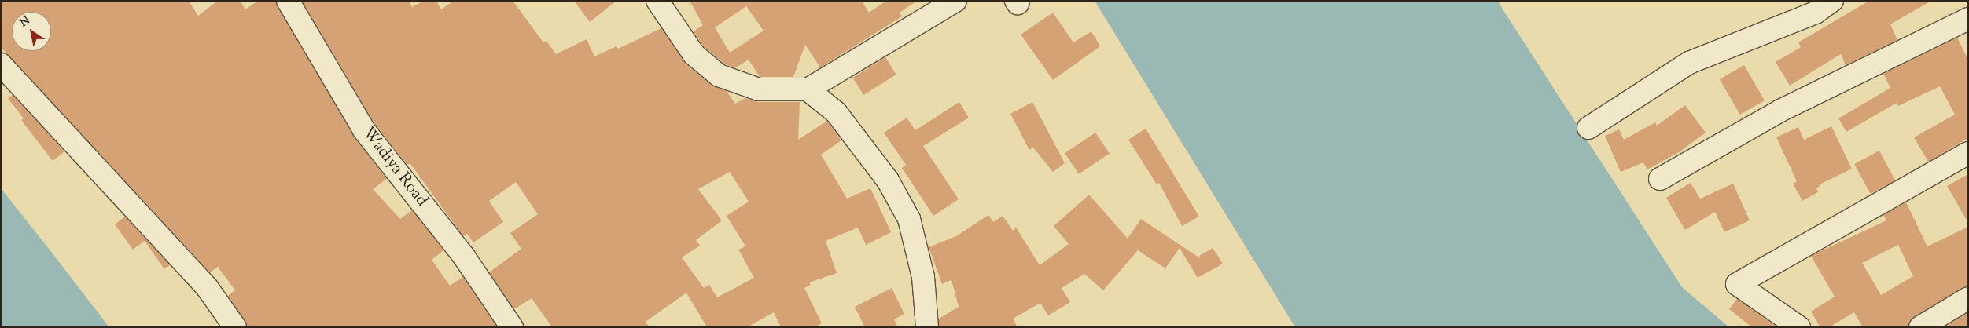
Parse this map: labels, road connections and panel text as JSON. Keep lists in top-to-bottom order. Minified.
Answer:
{"streets":{"street":["Wadiya Road"]},"north":"top left"}
